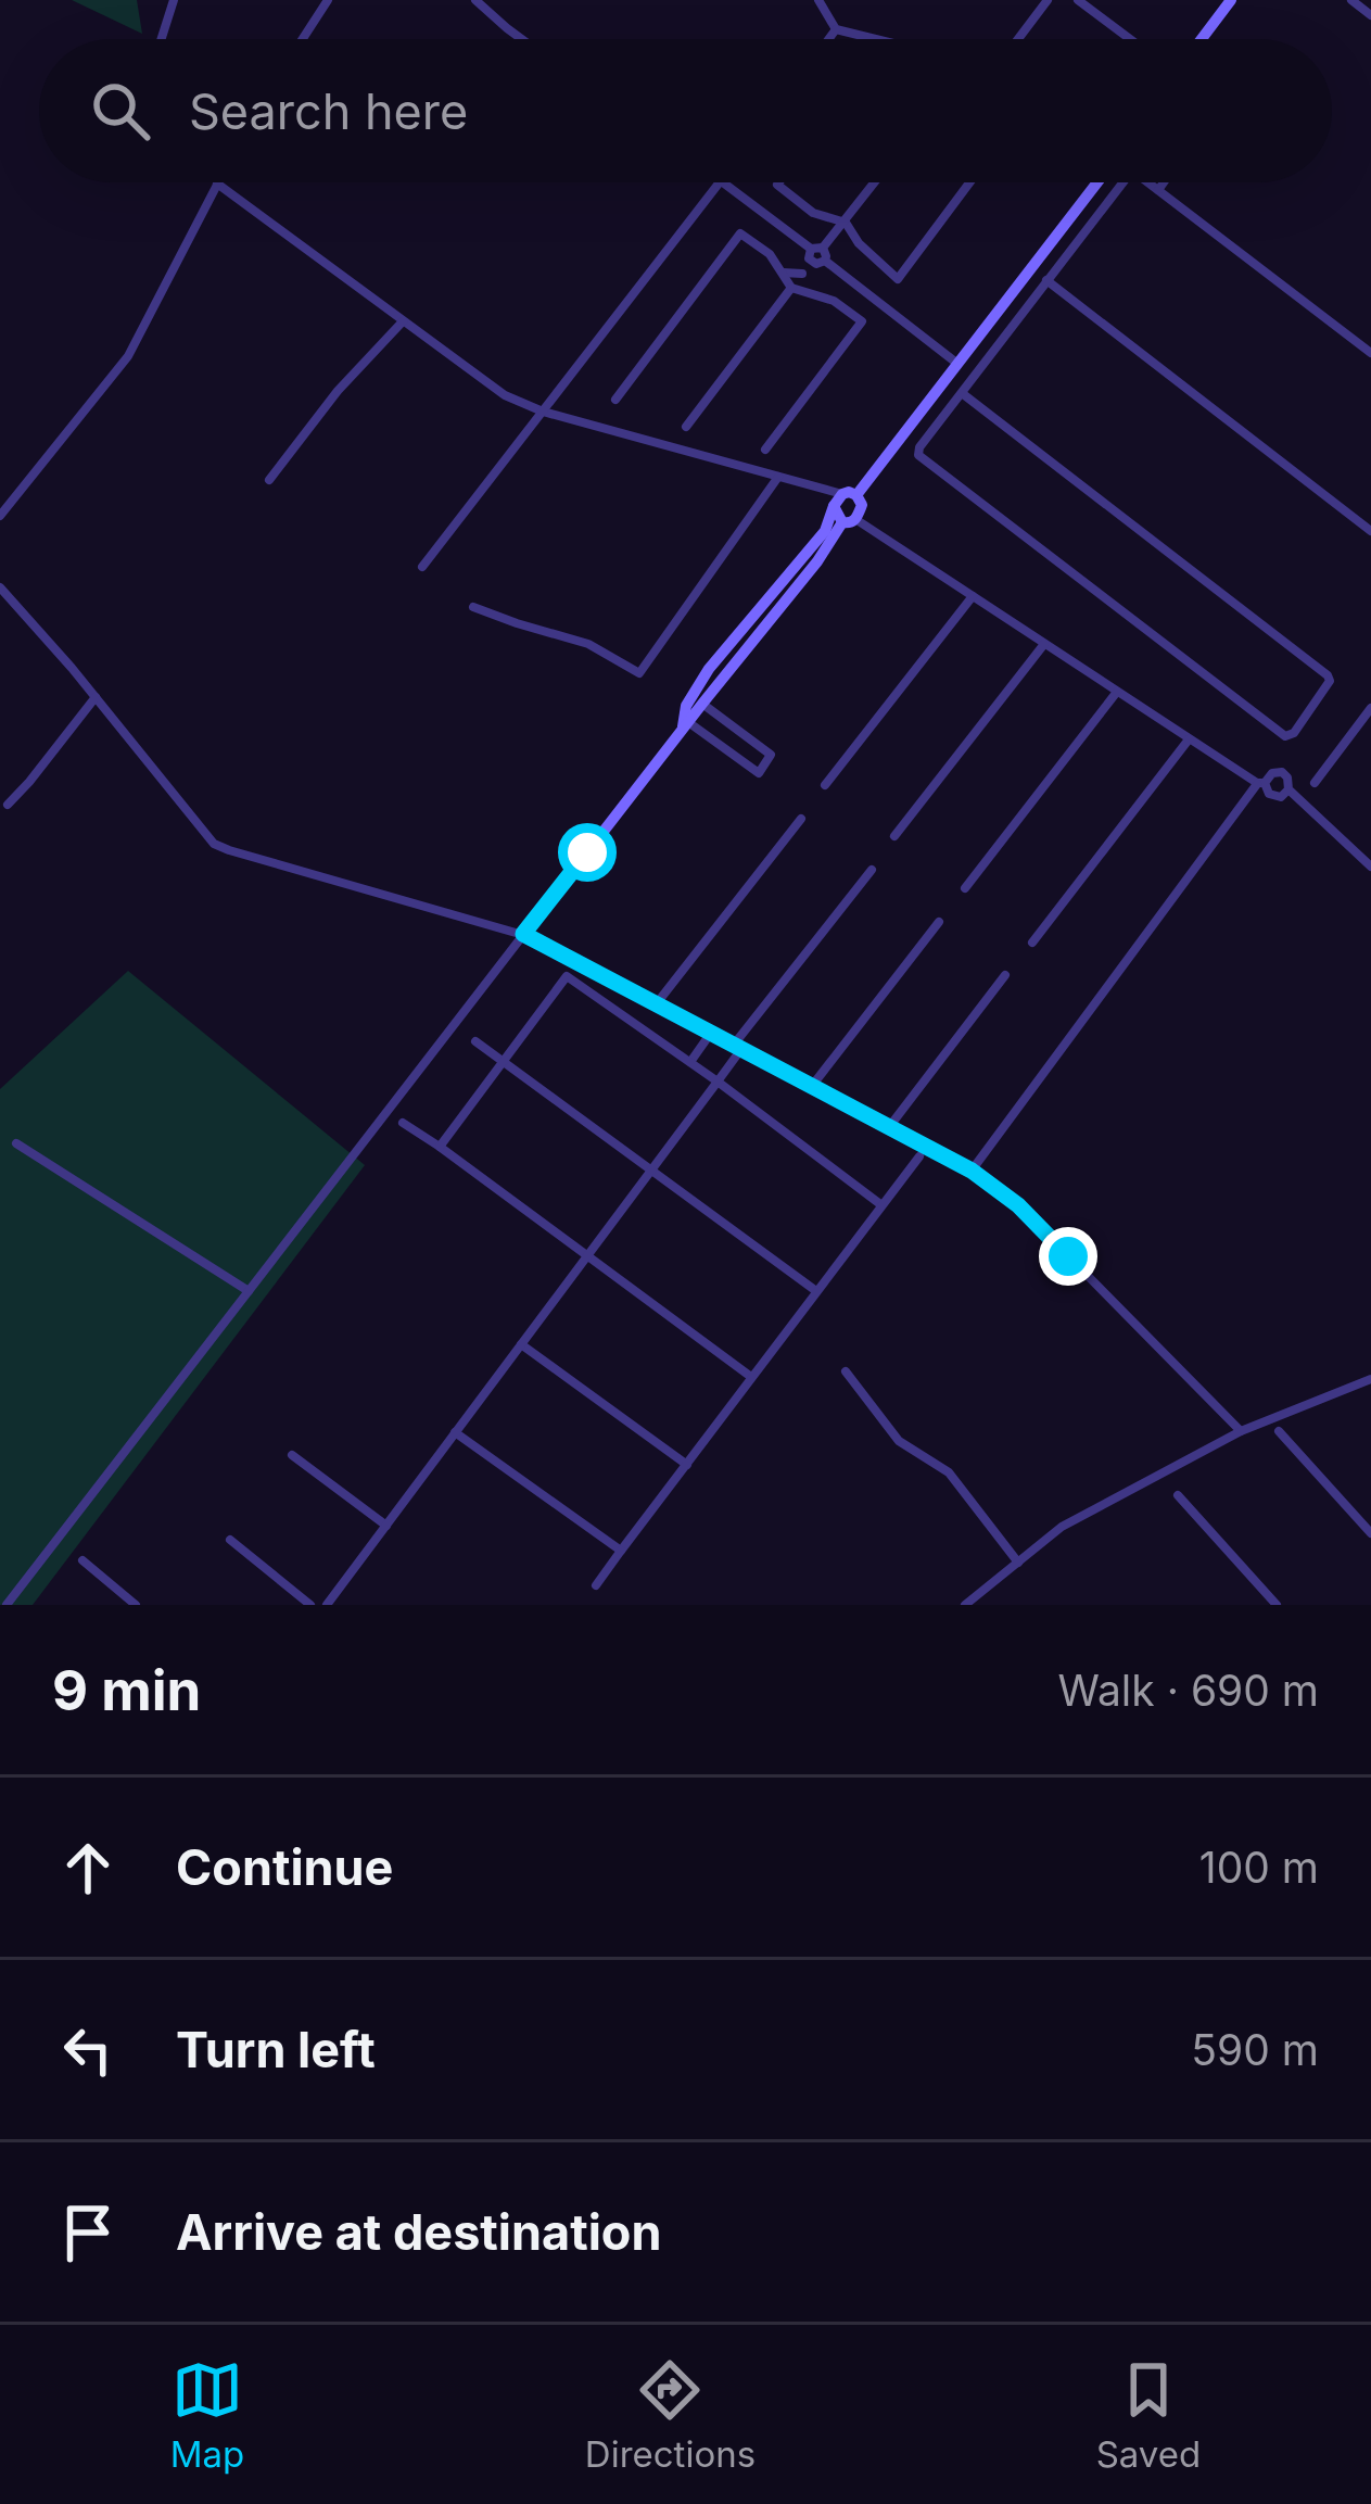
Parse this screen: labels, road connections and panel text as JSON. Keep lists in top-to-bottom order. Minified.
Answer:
{"page":{"search":"Search here","heading":["9 min","Walk · 690 m"],"list":[["Continue","100 m"],["Turn left","590 m"],"Arrive at destination"],"nav":["Map","Directions","Saved"]}}
